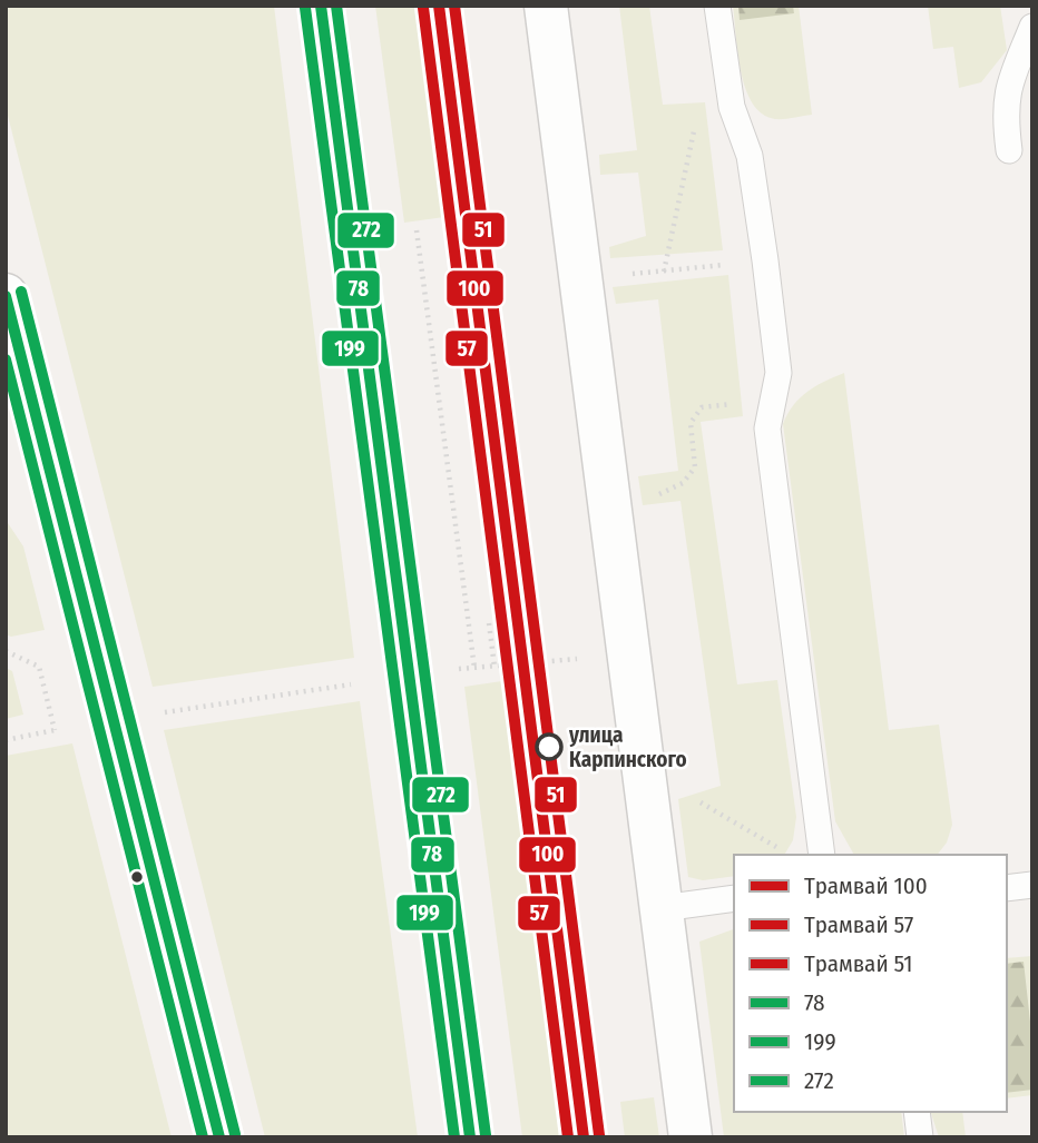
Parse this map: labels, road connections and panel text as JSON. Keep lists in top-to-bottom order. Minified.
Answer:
{"places":["улица Карпинского"],"lines":["tram line 100","tram line 51","transit line 78","transit line 272","tram line 57","transit line 199"],"legend":["Трамвай 100","Трамвай 57","Трамвай 51","78","199","272"]}
